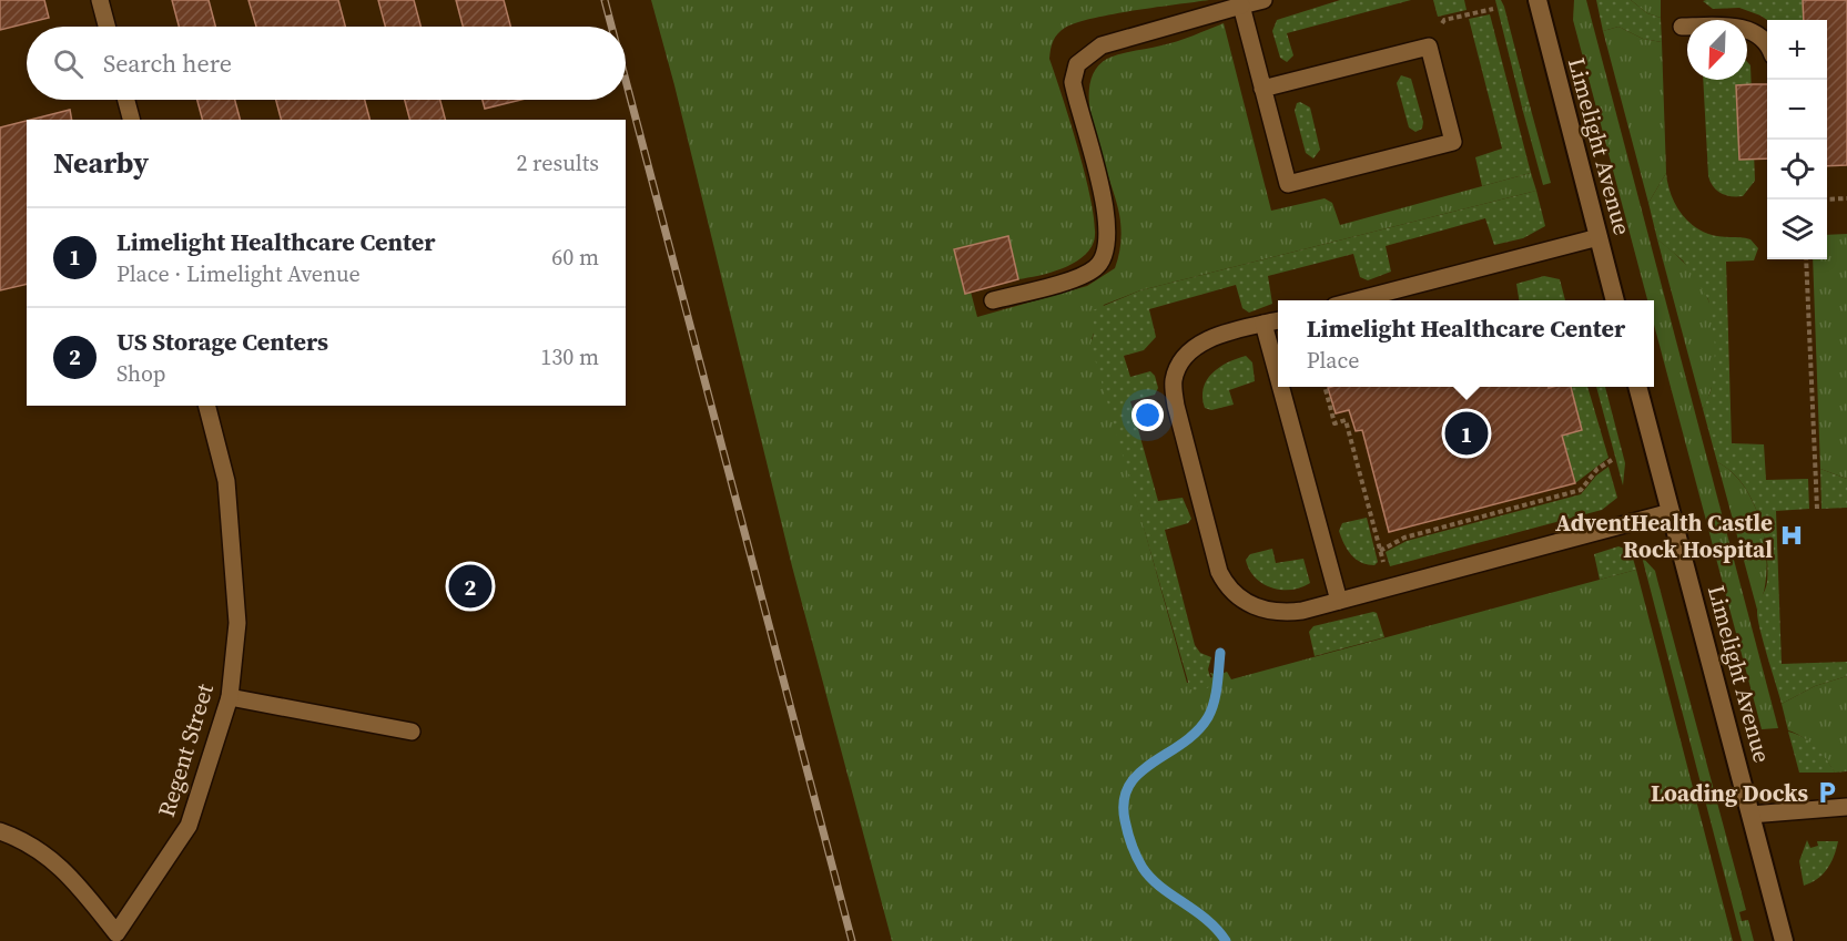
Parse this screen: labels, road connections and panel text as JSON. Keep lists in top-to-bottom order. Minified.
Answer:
{"streets":{"street":["Limelight Avenue"],"lane":["Regent Street"]},"places":{"hospital":["AdventHealth Castle Rock Hospital"],"parking":["Loading Docks"]},"north":"bottom left","page":{"map_buttons":["+","−"],"search":"Search here","heading":["Nearby","2 results"],"list":[{"mark":"1","name":"Limelight Healthcare Center","note":"Place · Limelight Avenue","value":"60 m"},{"mark":"2","name":"US Storage Centers","note":"Shop","value":"130 m"}],"popup":["Limelight Healthcare Center","Place"],"pins":["1","2"]}}
